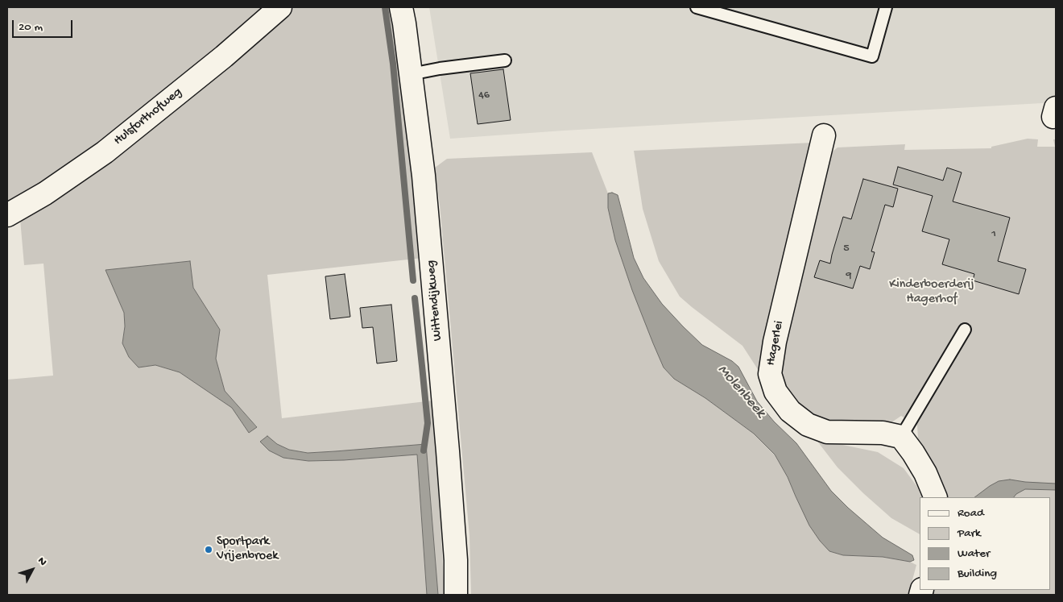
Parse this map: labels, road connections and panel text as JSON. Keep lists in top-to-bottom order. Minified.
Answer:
{"streets":{"street":["Hulsforthofweg","Wittendijkweg","Hagerlei"]},"water":["Molenbeek"],"parks":["Kinderboerderij Hagerhof"],"places":["Sportpark Vrijenbroek"],"house_numbers":["46","1","5","9"],"legend":["Road","Park","Water","Building"],"scale_bar":"20 m","north":"top right"}
